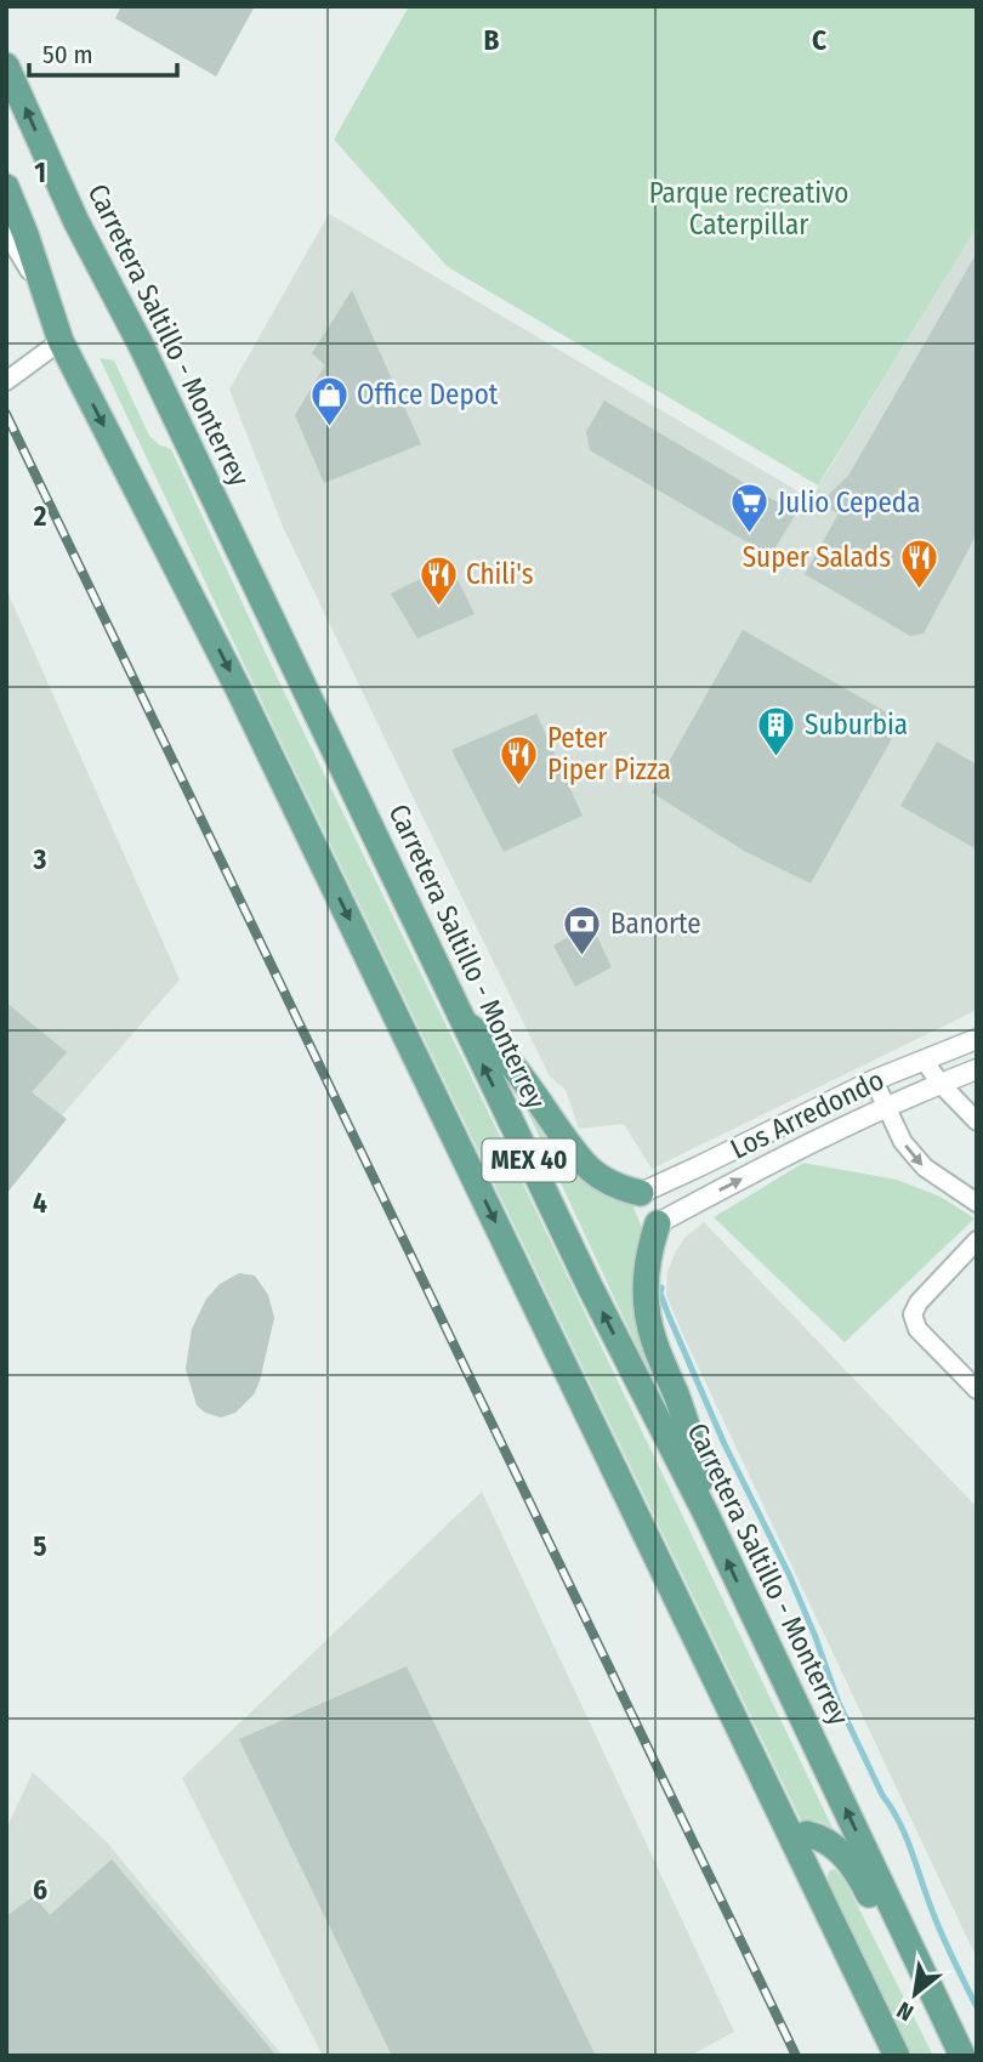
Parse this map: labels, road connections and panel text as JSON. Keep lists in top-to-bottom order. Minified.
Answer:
{"streets":{"main road":["Carretera Saltillo - Monterrey","MEX 40"],"street":["Los Arredondo"]},"parks":["Parque recreativo Caterpillar"],"places":{"shop":["Office Depot"],"supermarket":["Julio Cepeda"],"restaurant":["Super Salads","Chili's","Peter Piper Pizza"],"building":["Suburbia"],"bank":["Banorte"]},"scale_bar":"50 m","north":"bottom left","grid":{"columns":["B","C"],"rows":["1","2","3","4","5","6"]}}
